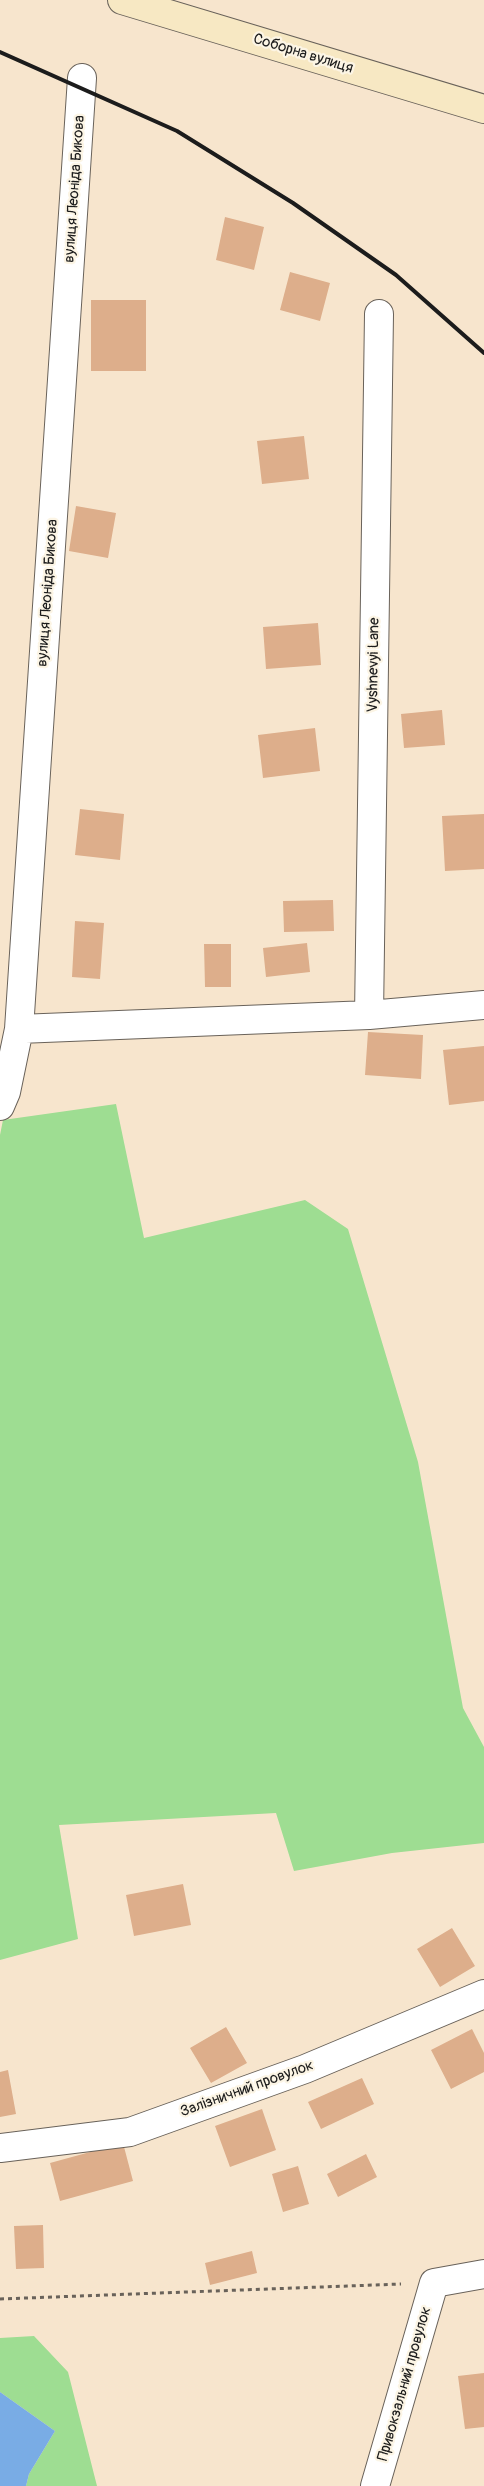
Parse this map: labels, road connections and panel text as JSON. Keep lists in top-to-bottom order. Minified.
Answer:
{"streets":{"street":["Соборна вулиця","вулиця Леоніда Бикова","Vyshnevyi Lane","Залізничний провулок","Привокзальний провулок"]}}
